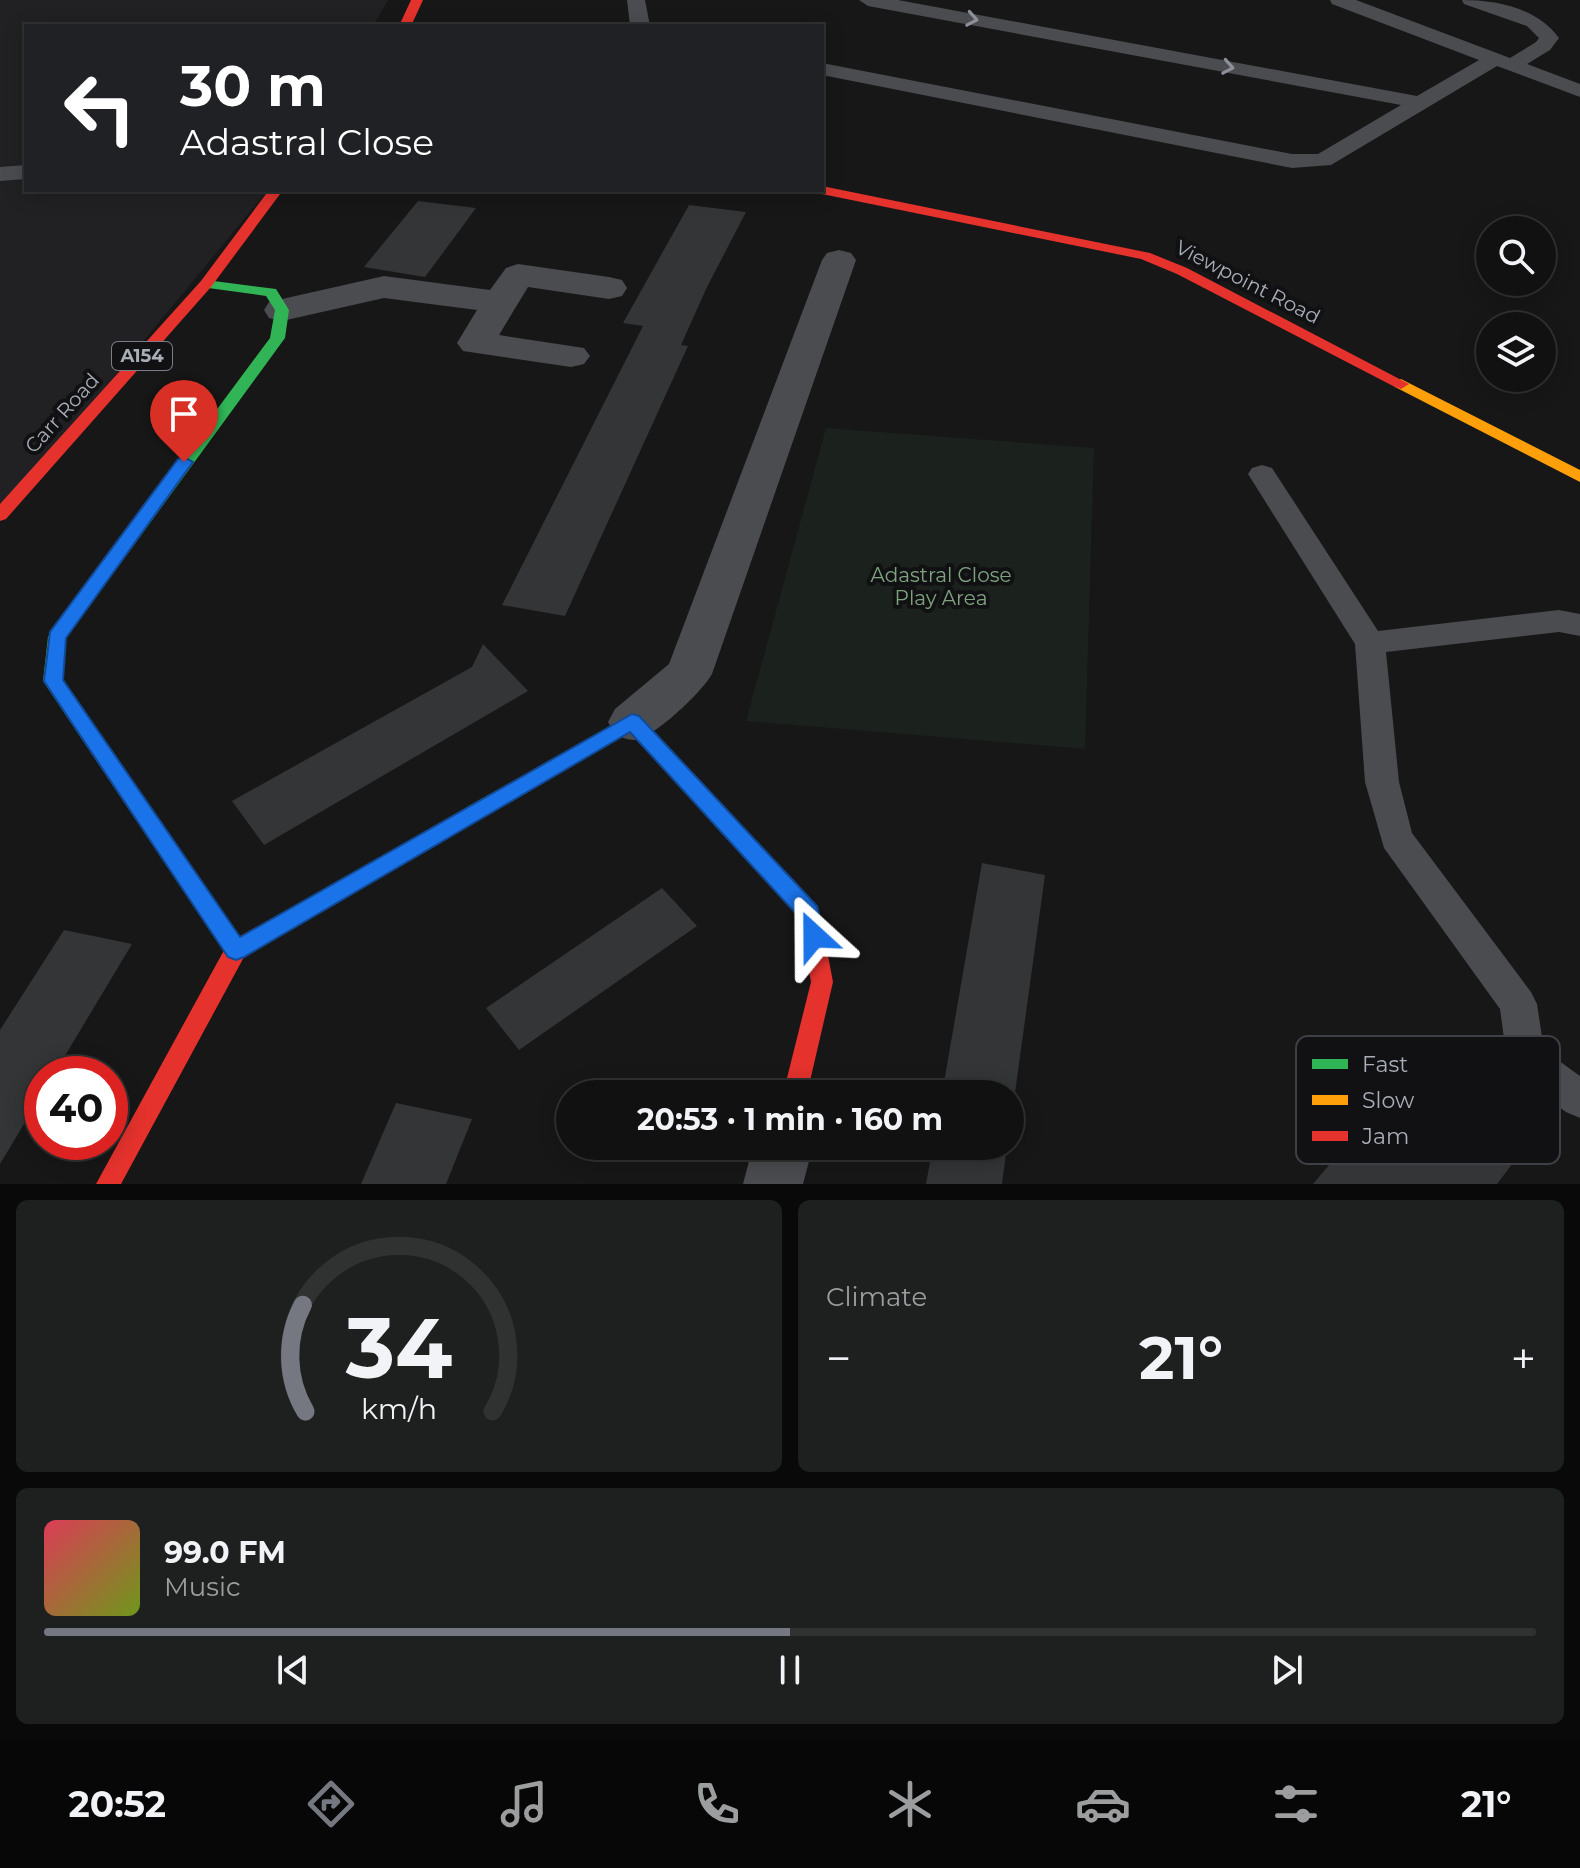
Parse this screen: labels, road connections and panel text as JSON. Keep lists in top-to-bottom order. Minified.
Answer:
{"streets":{"street":["Viewpoint Road","A154","Carr Road"]},"parks":["Adastral Close Play Area"],"legend":["Fast","Slow","Jam"],"page":{"turn":["30 m","Adastral Close"],"limit":"40","trip":"20:53 · 1 min · 160 m","tile":"Climate","heat":["−","21°","+"],"song":["99.0 FM","Music"],"tabs":["20:52","21°"],"gauge":["34","km/h"]}}
